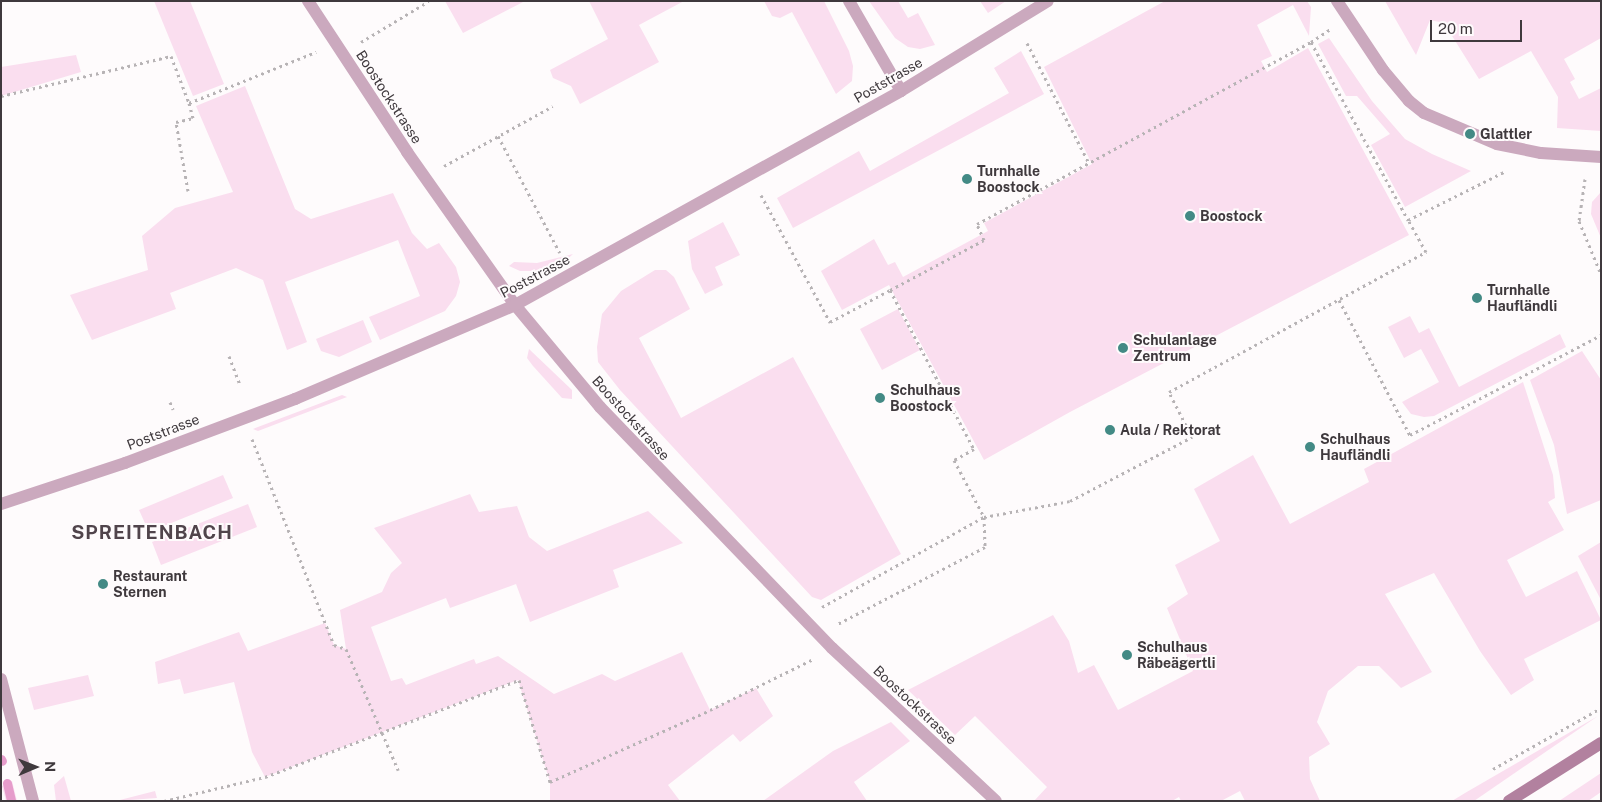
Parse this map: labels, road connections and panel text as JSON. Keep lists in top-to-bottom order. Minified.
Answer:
{"streets":{"street":["Poststrasse","Boostockstrasse"]},"crossings":[["Poststrasse","Boostockstrasse"]],"districts":["SPREITENBACH"],"places":["Glattler","Turnhalle Boostock","Boostock","Turnhalle Haufländli","Schulanlage Zentrum","Schulhaus Boostock","Aula / Rektorat","Schulhaus Haufländli","Restaurant Sternen","Schulhaus Räbeägertli"],"scale_bar":"20 m","north":"right"}
